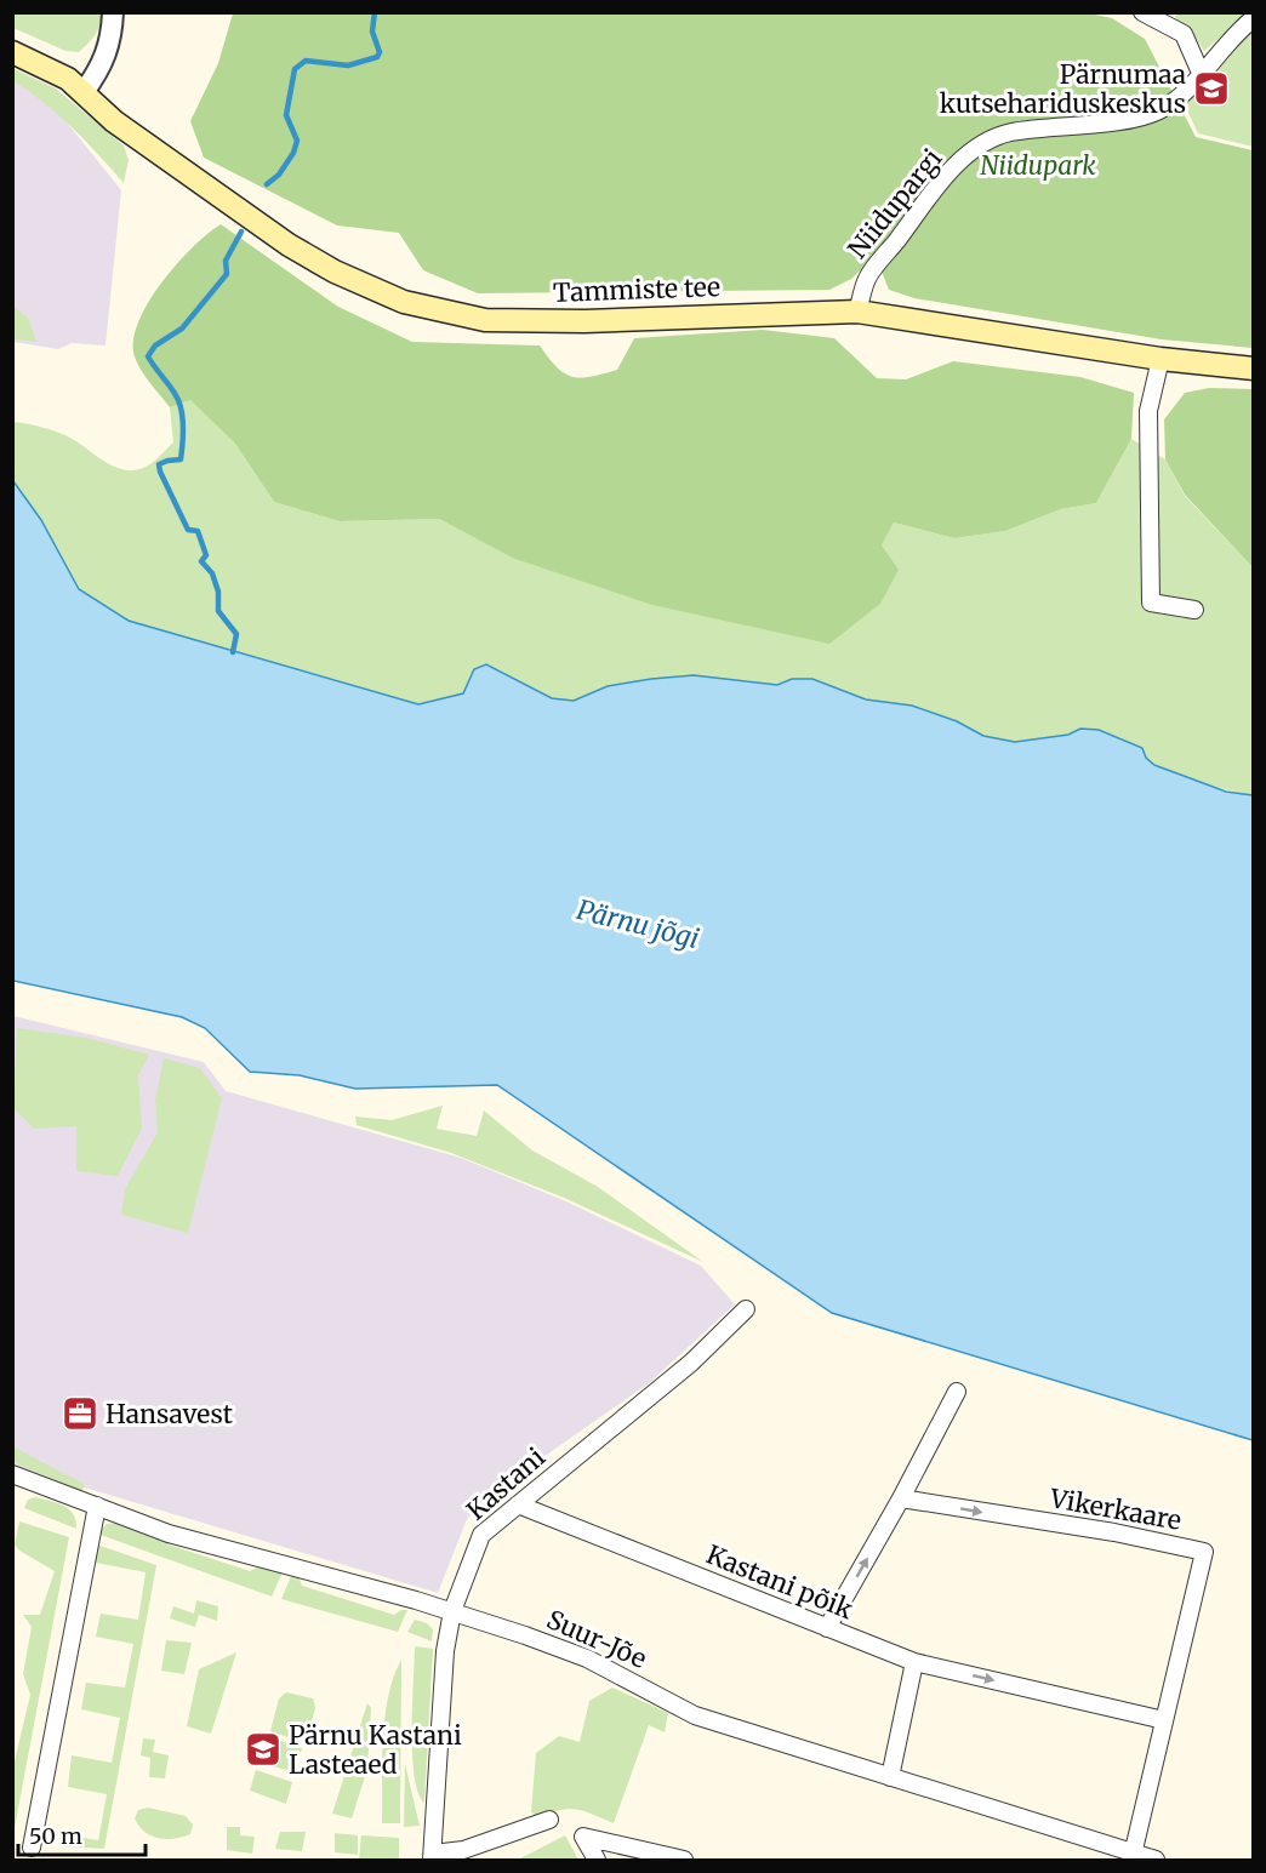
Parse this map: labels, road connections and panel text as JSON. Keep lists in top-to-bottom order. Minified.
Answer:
{"streets":{"main road":["Tammiste tee"],"street":["Niidupargi","Kastani","Vikerkaare","Kastani põik","Suur-Jõe"]},"crossings":[["Niidupargi","Tammiste tee"],["Kastani","Kastani põik"],["Kastani","Suur-Jõe"],["Vikerkaare","Kastani põik"],["Vikerkaare","Suur-Jõe"]],"one_way":["Kastani põik"],"water":["Pärnu jõgi"],"parks":["Niidupark"],"places":{"school or university":["Pärnumaa kutsehariduskeskus","Pärnu Kastani Lasteaed"],"office":["Hansavest"]},"scale_bar":"50 m"}
